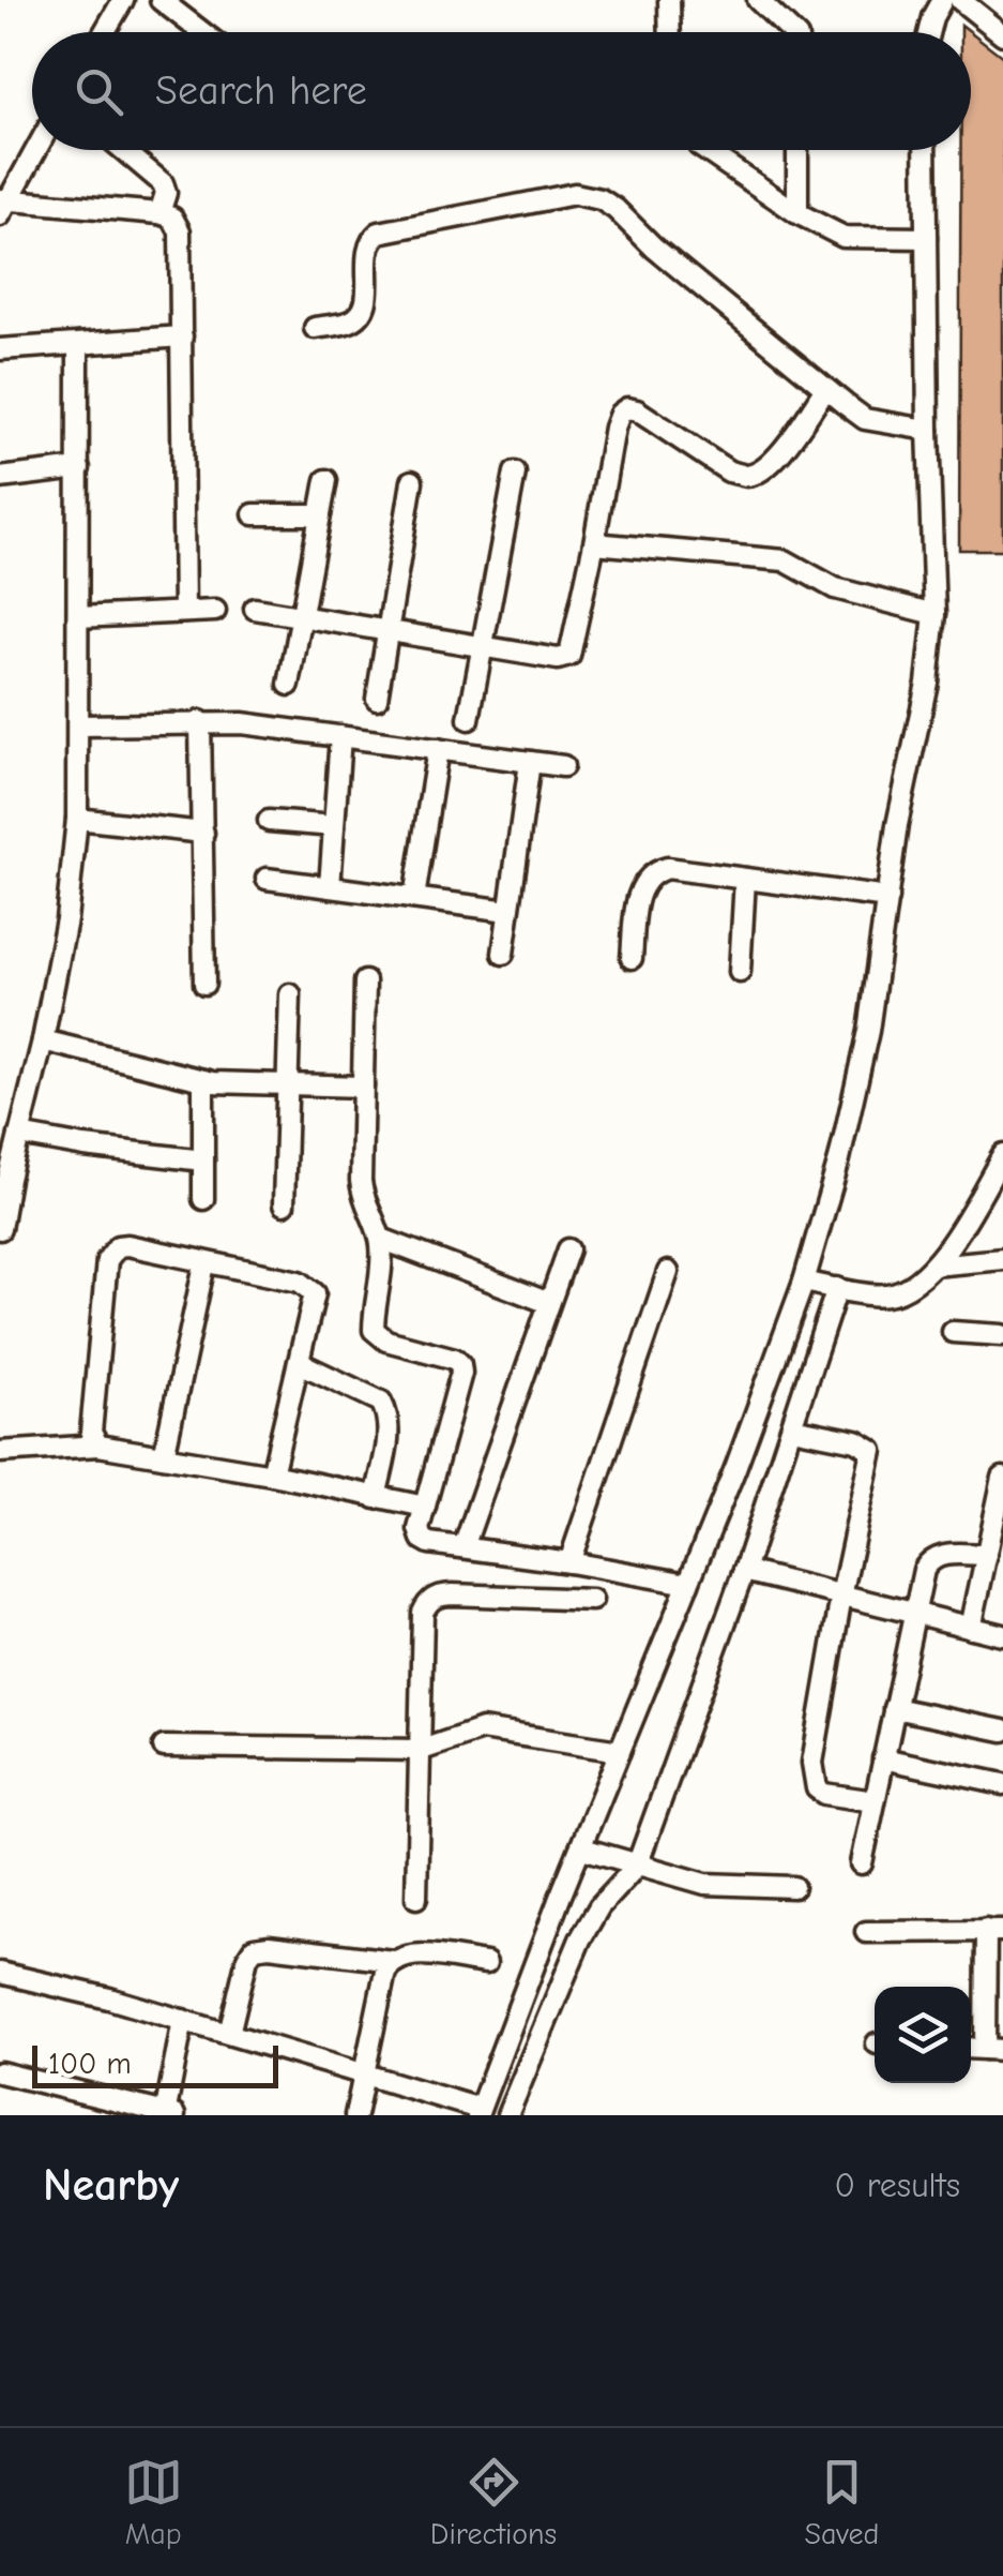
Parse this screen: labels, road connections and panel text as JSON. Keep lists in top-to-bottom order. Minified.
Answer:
{"scale_bar":"100 m","page":{"search":"Search here","scale":"100 m","heading":["Nearby","0 results"],"nav":["Map","Directions","Saved"]}}
